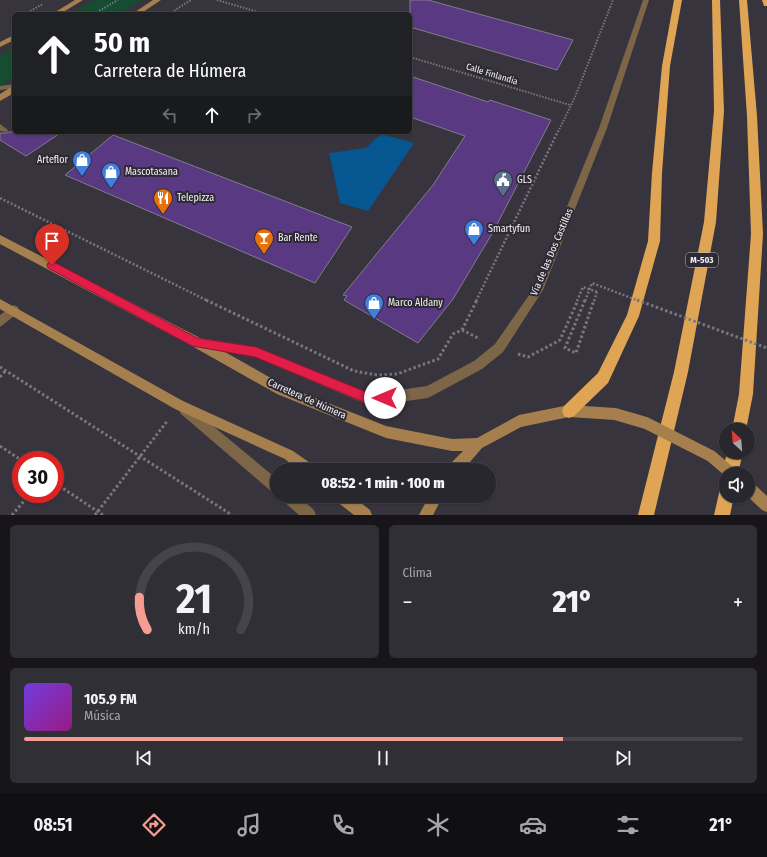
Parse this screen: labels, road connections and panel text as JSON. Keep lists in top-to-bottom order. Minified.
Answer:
{"streets":{"highway":["M-503"],"street":["Vía de las Dos Castillas","Carretera de Húmera"],"path":["Calle Finlandia"]},"crossings":[["Vía de las Dos Castillas","Carretera de Húmera"]],"places":{"shop":["Arteflor","Mascotasana","Smartyfun","Marco Aldany"],"public building":["GLS"],"restaurant":["Telepizza"],"bar":["Bar Rente"]},"north":"top left","page":{"turn":["50 m","Carretera de Húmera"],"limit":"30","trip":"08:52 · 1 min · 100 m","tile":"Clima","heat":["−","21°","+"],"song":["105.9 FM","Música"],"tabs":["08:51","21°"],"gauge":["21","km/h"]}}
